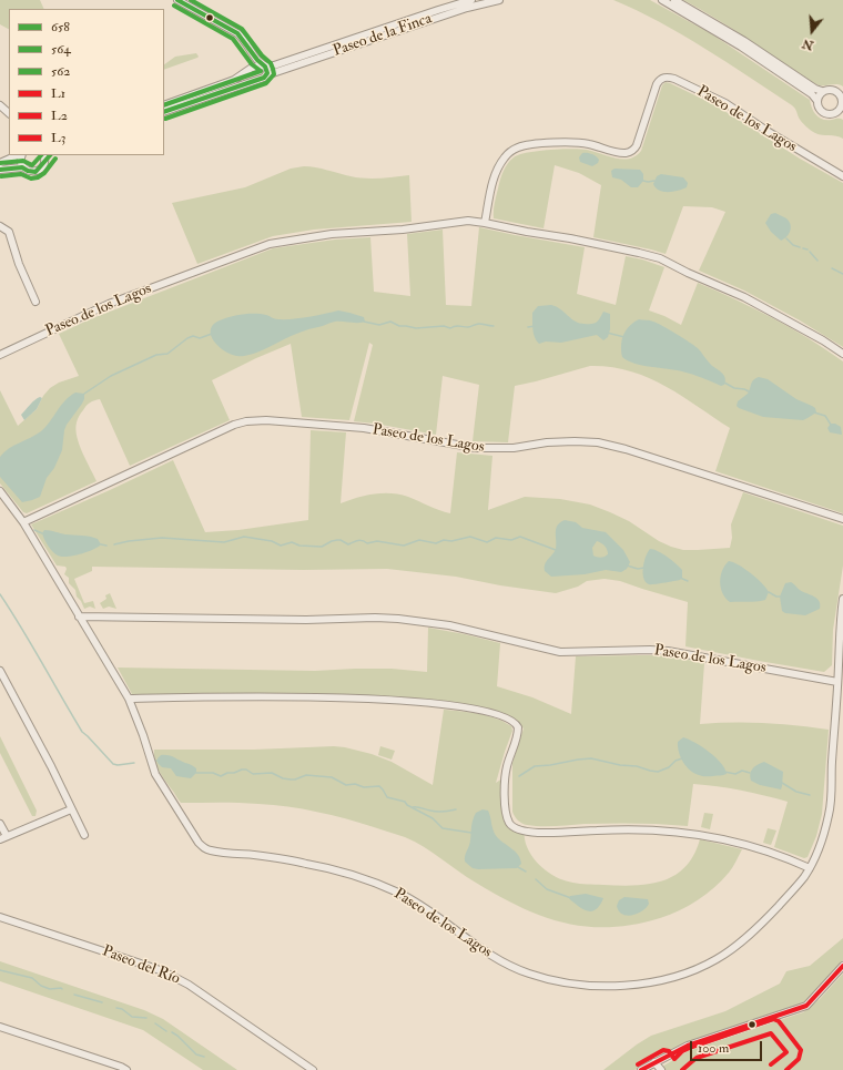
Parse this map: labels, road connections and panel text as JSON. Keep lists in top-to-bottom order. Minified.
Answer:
{"streets":{"street":["Paseo de la Finca","Paseo de los Lagos","Paseo del Río"]},"lines":["transit line 658","transit line 564","transit line 562","transit line L1","transit line L3","transit line L2"],"legend":["658","564","562","L1","L2","L3"],"scale_bar":"100 m","north":"bottom"}
